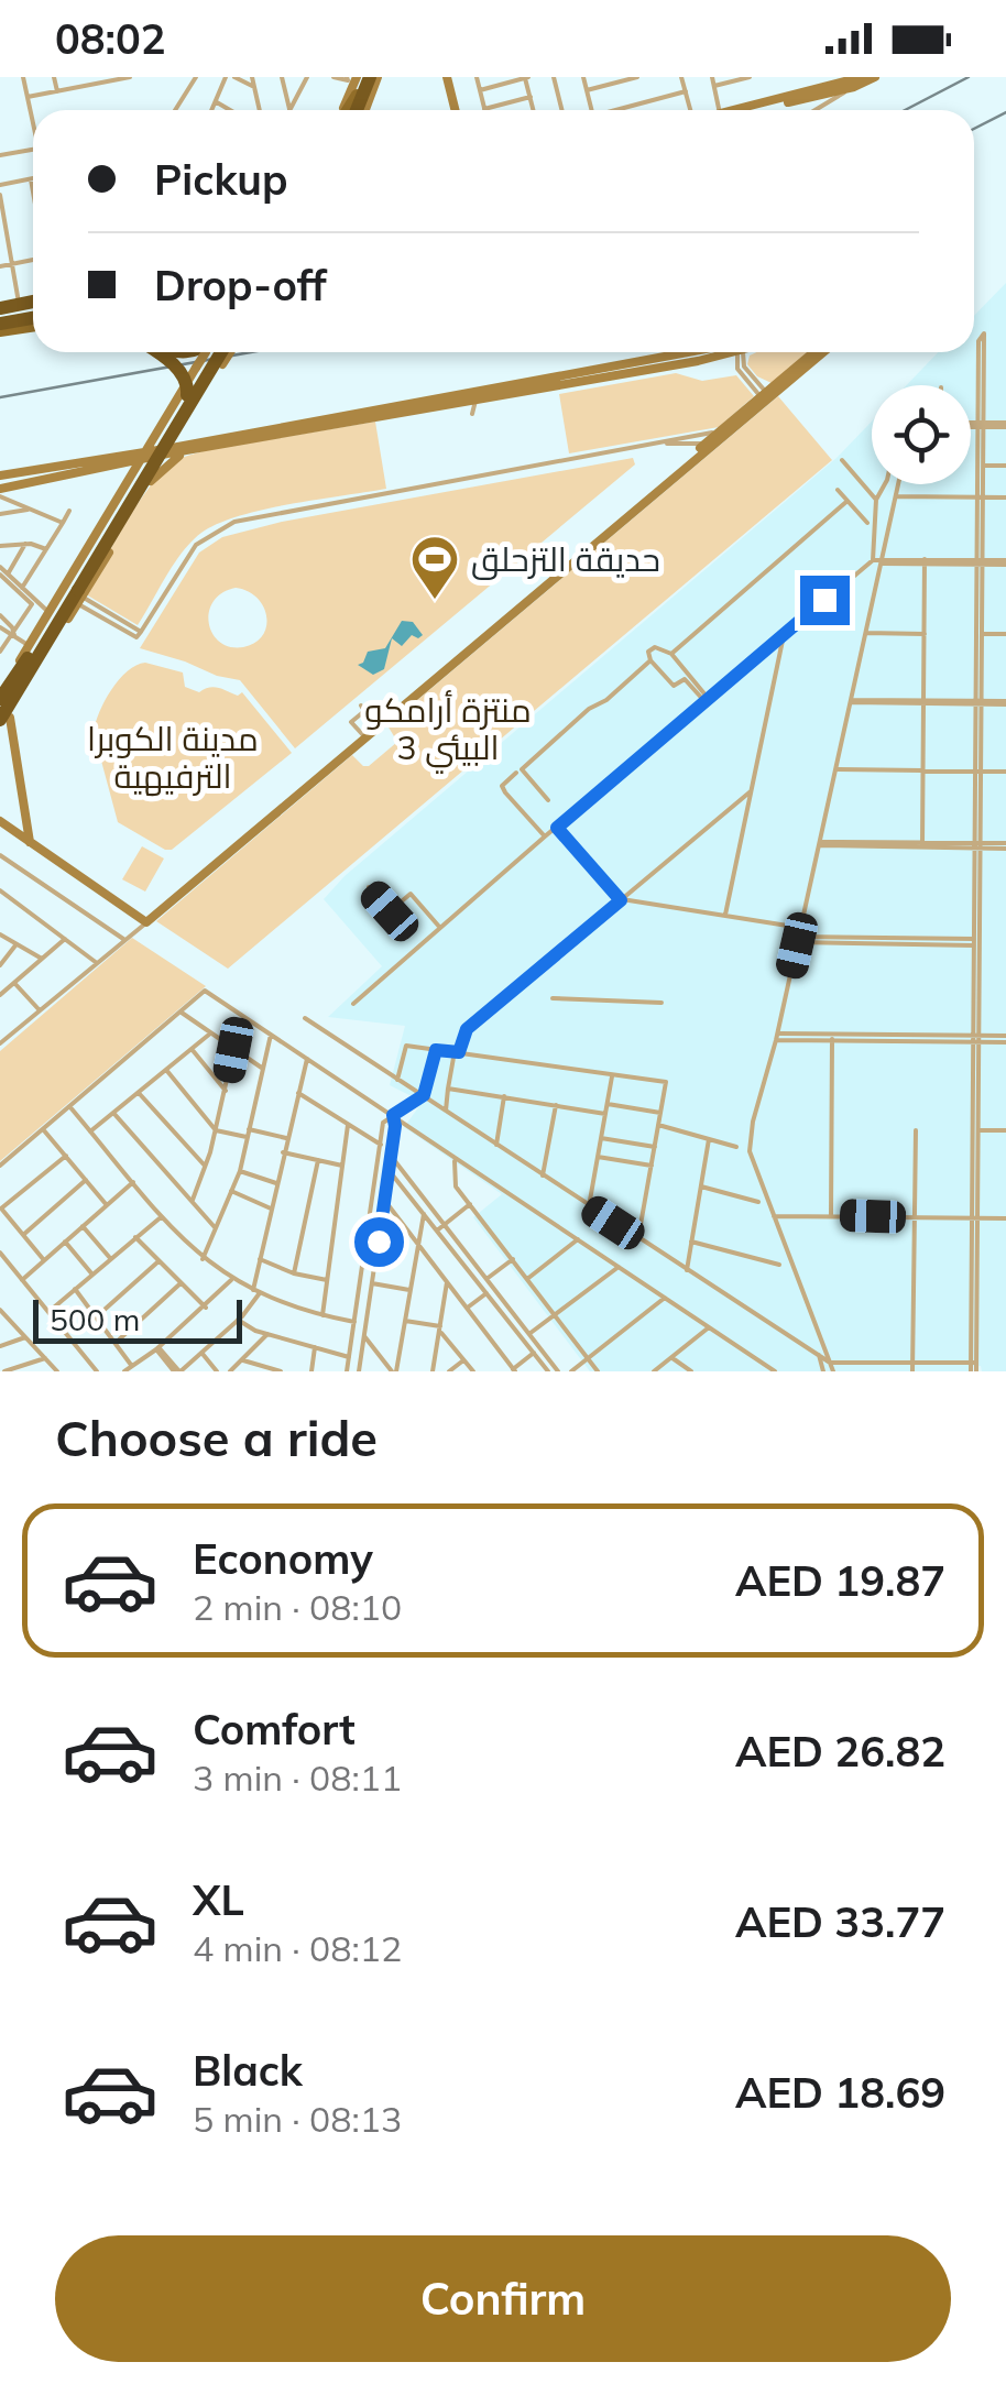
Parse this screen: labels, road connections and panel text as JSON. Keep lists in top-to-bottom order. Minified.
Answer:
{"parks":["منتزة أرامكو البيئي 3","مدينة الكوبرا الترفيهية"],"places":{"sports":["حديقة التزحلق"]},"scale_bar":"500 m","page":{"status":"08:02","banner":["Pickup","Drop-off"],"scale":"500 m","heading":"Choose a ride","list":[{"name":"Economy","note":"2 min · 08:10","value":"AED 19.87"},{"name":"Comfort","note":"3 min · 08:11","value":"AED 26.82"},{"name":"XL","note":"4 min · 08:12","value":"AED 33.77"},{"name":"Black","note":"5 min · 08:13","value":"AED 18.69"}],"buttons":"Confirm"}}
